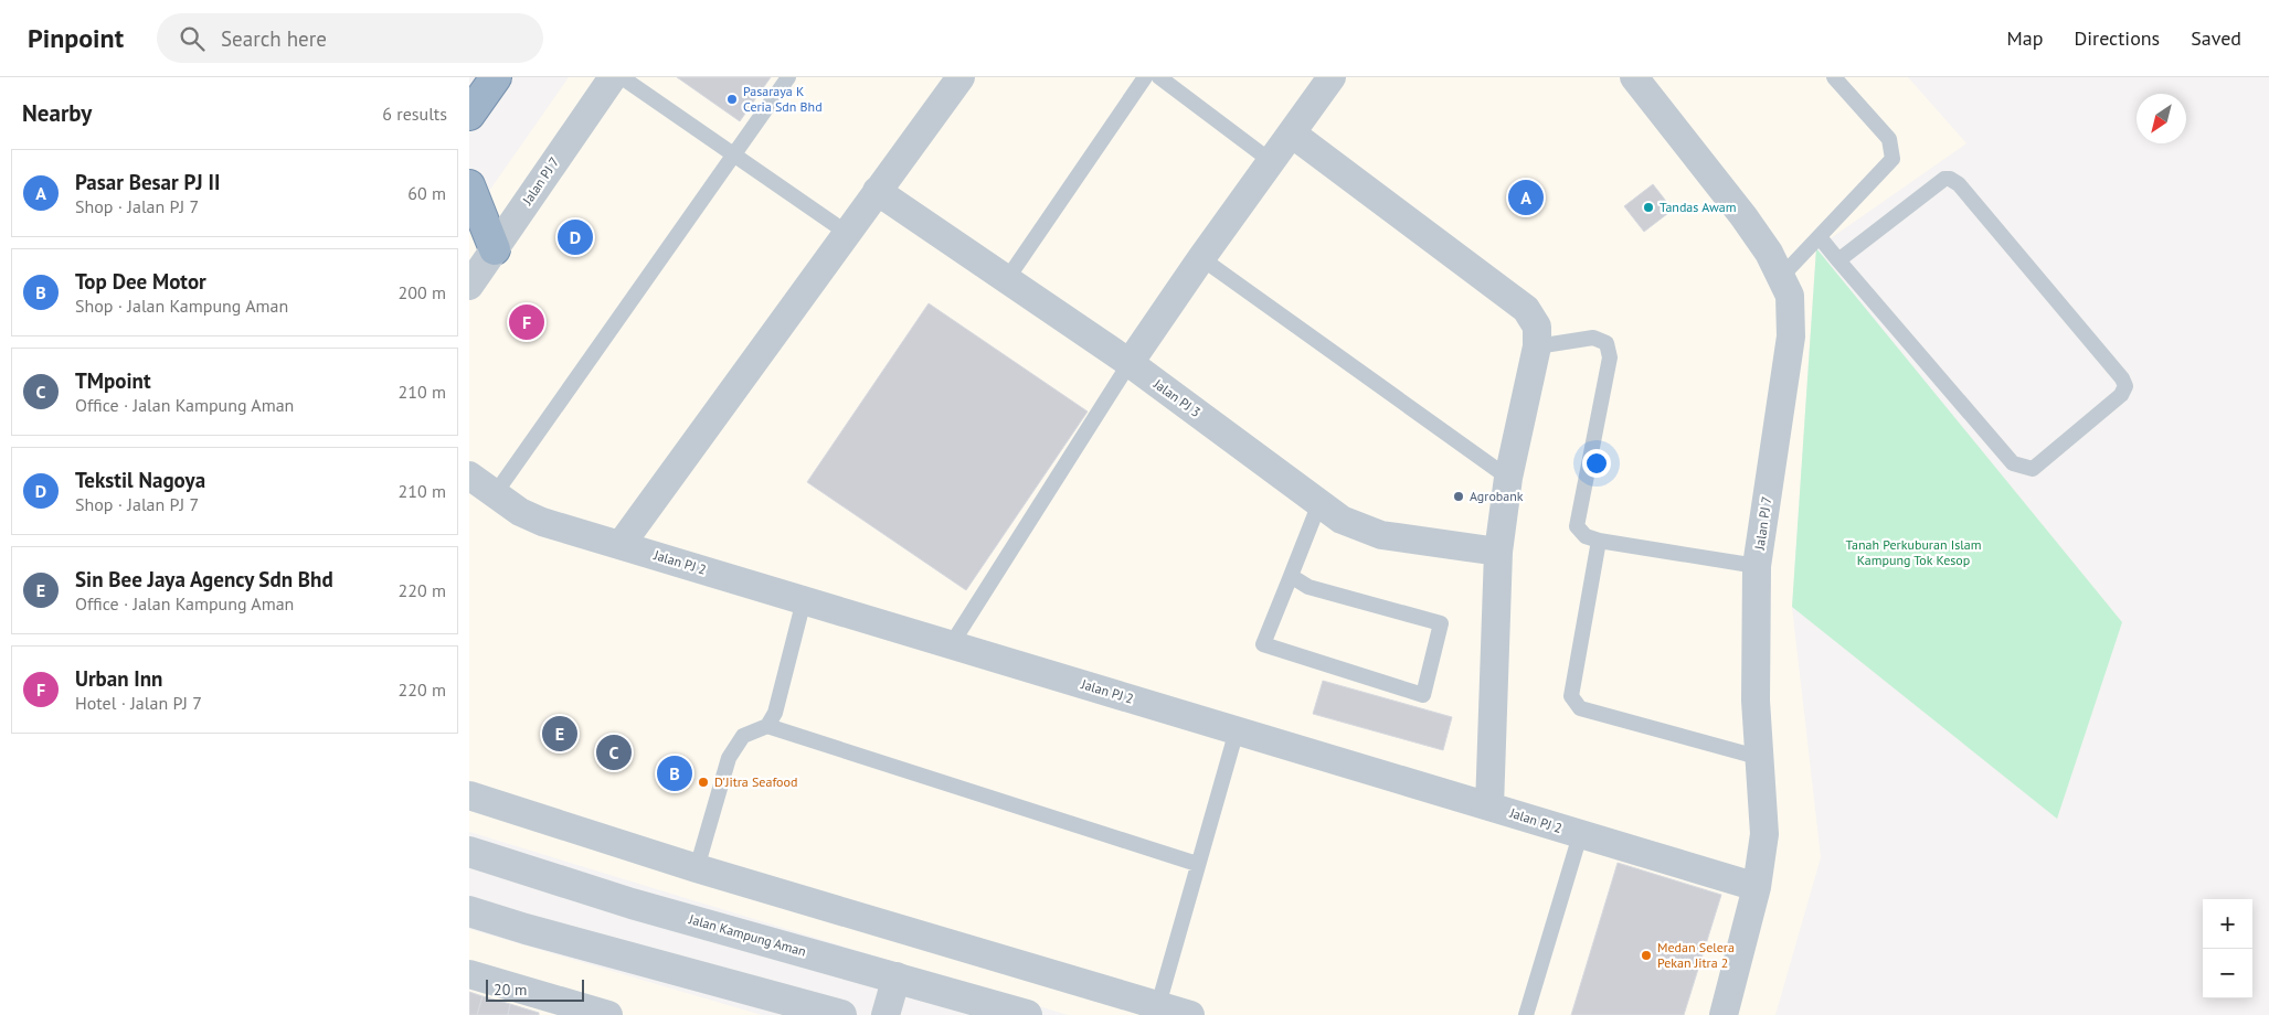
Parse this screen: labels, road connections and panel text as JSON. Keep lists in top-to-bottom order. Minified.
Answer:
{"streets":{"street":["Jalan PJ 7","Jalan PJ 3","Jalan PJ 2","Jalan Kampung Aman"]},"crossings":[["Jalan PJ 7","Jalan PJ 2"]],"parks":["Tanah Perkuburan Islam Kampung Tok Kesop"],"places":["Pasaraya K Ceria Sdn Bhd","Tandas Awam","Agrobank","D'Jitra Seafood","Medan Selera Pekan Jitra 2"],"scale_bar":"20 m","north":"bottom left","page":{"header":"Pinpoint","search":"Search here","nav":["Map","Directions","Saved"],"heading":["Nearby","6 results"],"list":[{"mark":"A","name":"Pasar Besar PJ II","note":"Shop · Jalan PJ 7","value":"60 m"},{"mark":"B","name":"Top Dee Motor","note":"Shop · Jalan Kampung Aman","value":"200 m"},{"mark":"C","name":"TMpoint","note":"Office · Jalan Kampung Aman","value":"210 m"},{"mark":"D","name":"Tekstil Nagoya","note":"Shop · Jalan PJ 7","value":"210 m"},{"mark":"E","name":"Sin Bee Jaya Agency Sdn Bhd","note":"Office · Jalan Kampung Aman","value":"220 m"},{"mark":"F","name":"Urban Inn","note":"Hotel · Jalan PJ 7","value":"220 m"}],"pins":["A","D","F","E","C","B"],"map_buttons":["+","−"],"scale":"20 m"}}
